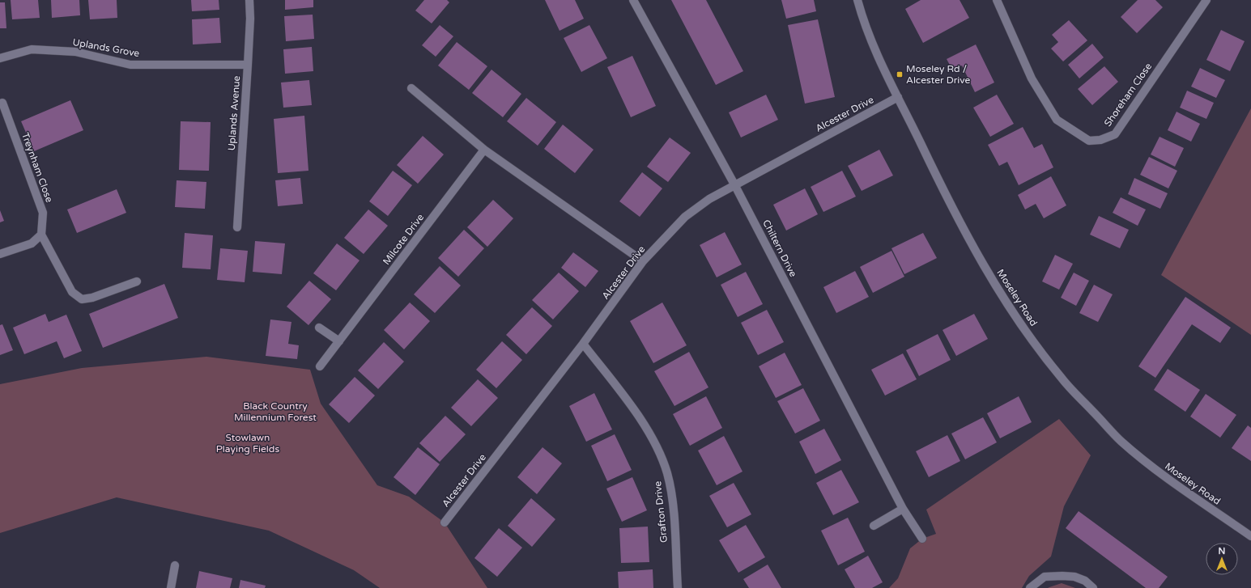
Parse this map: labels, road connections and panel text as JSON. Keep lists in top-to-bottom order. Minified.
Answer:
{"streets":{"street":["Uplands Grove","Shoreham Close","Uplands Avenue","Alcester Drive","Treynham Close","Milcote Drive","Chiltern Drive","Moseley Road","Grafton Drive"]},"crossings":[["Uplands Grove","Uplands Avenue"],["Alcester Drive","Chiltern Drive"],["Alcester Drive","Moseley Road"],["Alcester Drive","Grafton Drive"]],"parks":["Black Country Millennium Forest","Stowlawn Playing Fields"],"places":{"transit":["Moseley Rd / Alcester Drive"]},"north":"top"}
